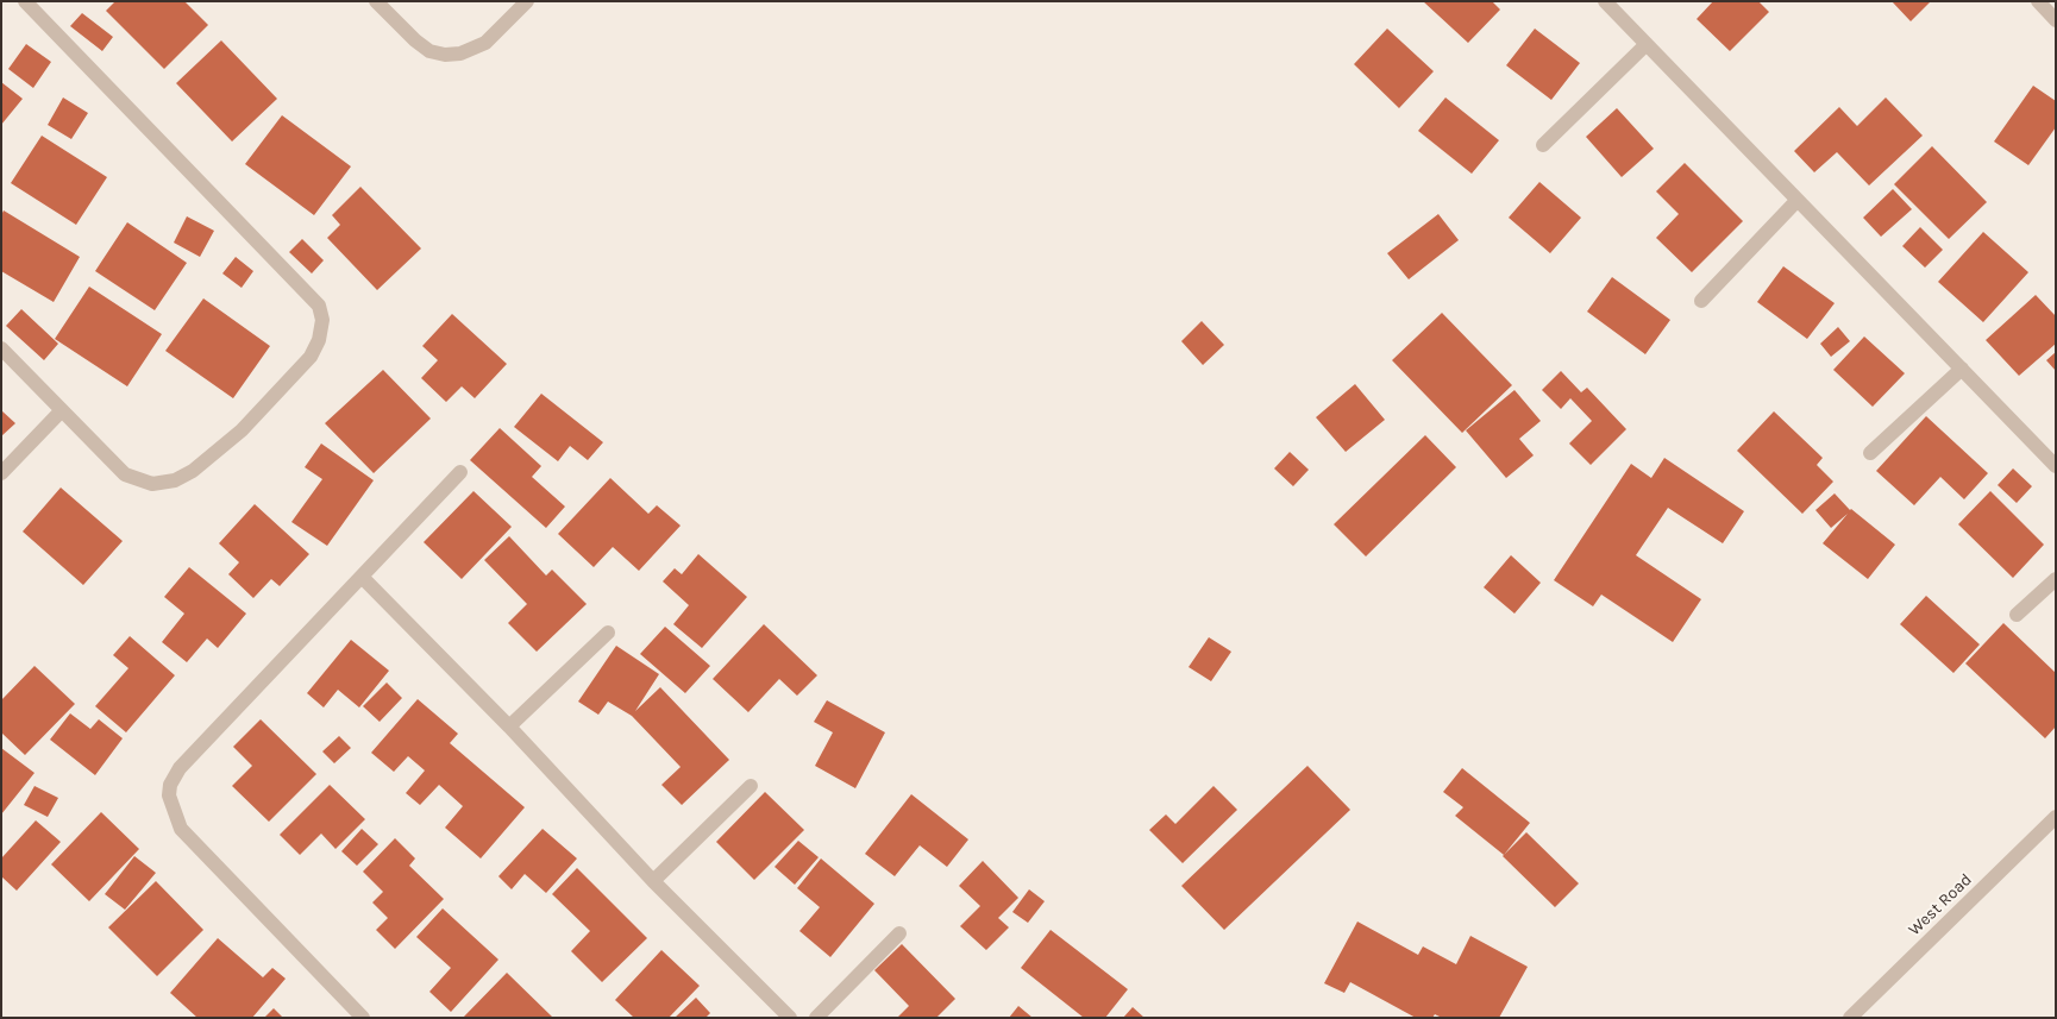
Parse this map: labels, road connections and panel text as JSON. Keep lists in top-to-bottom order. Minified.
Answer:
{"streets":{"street":["West Road"]}}
